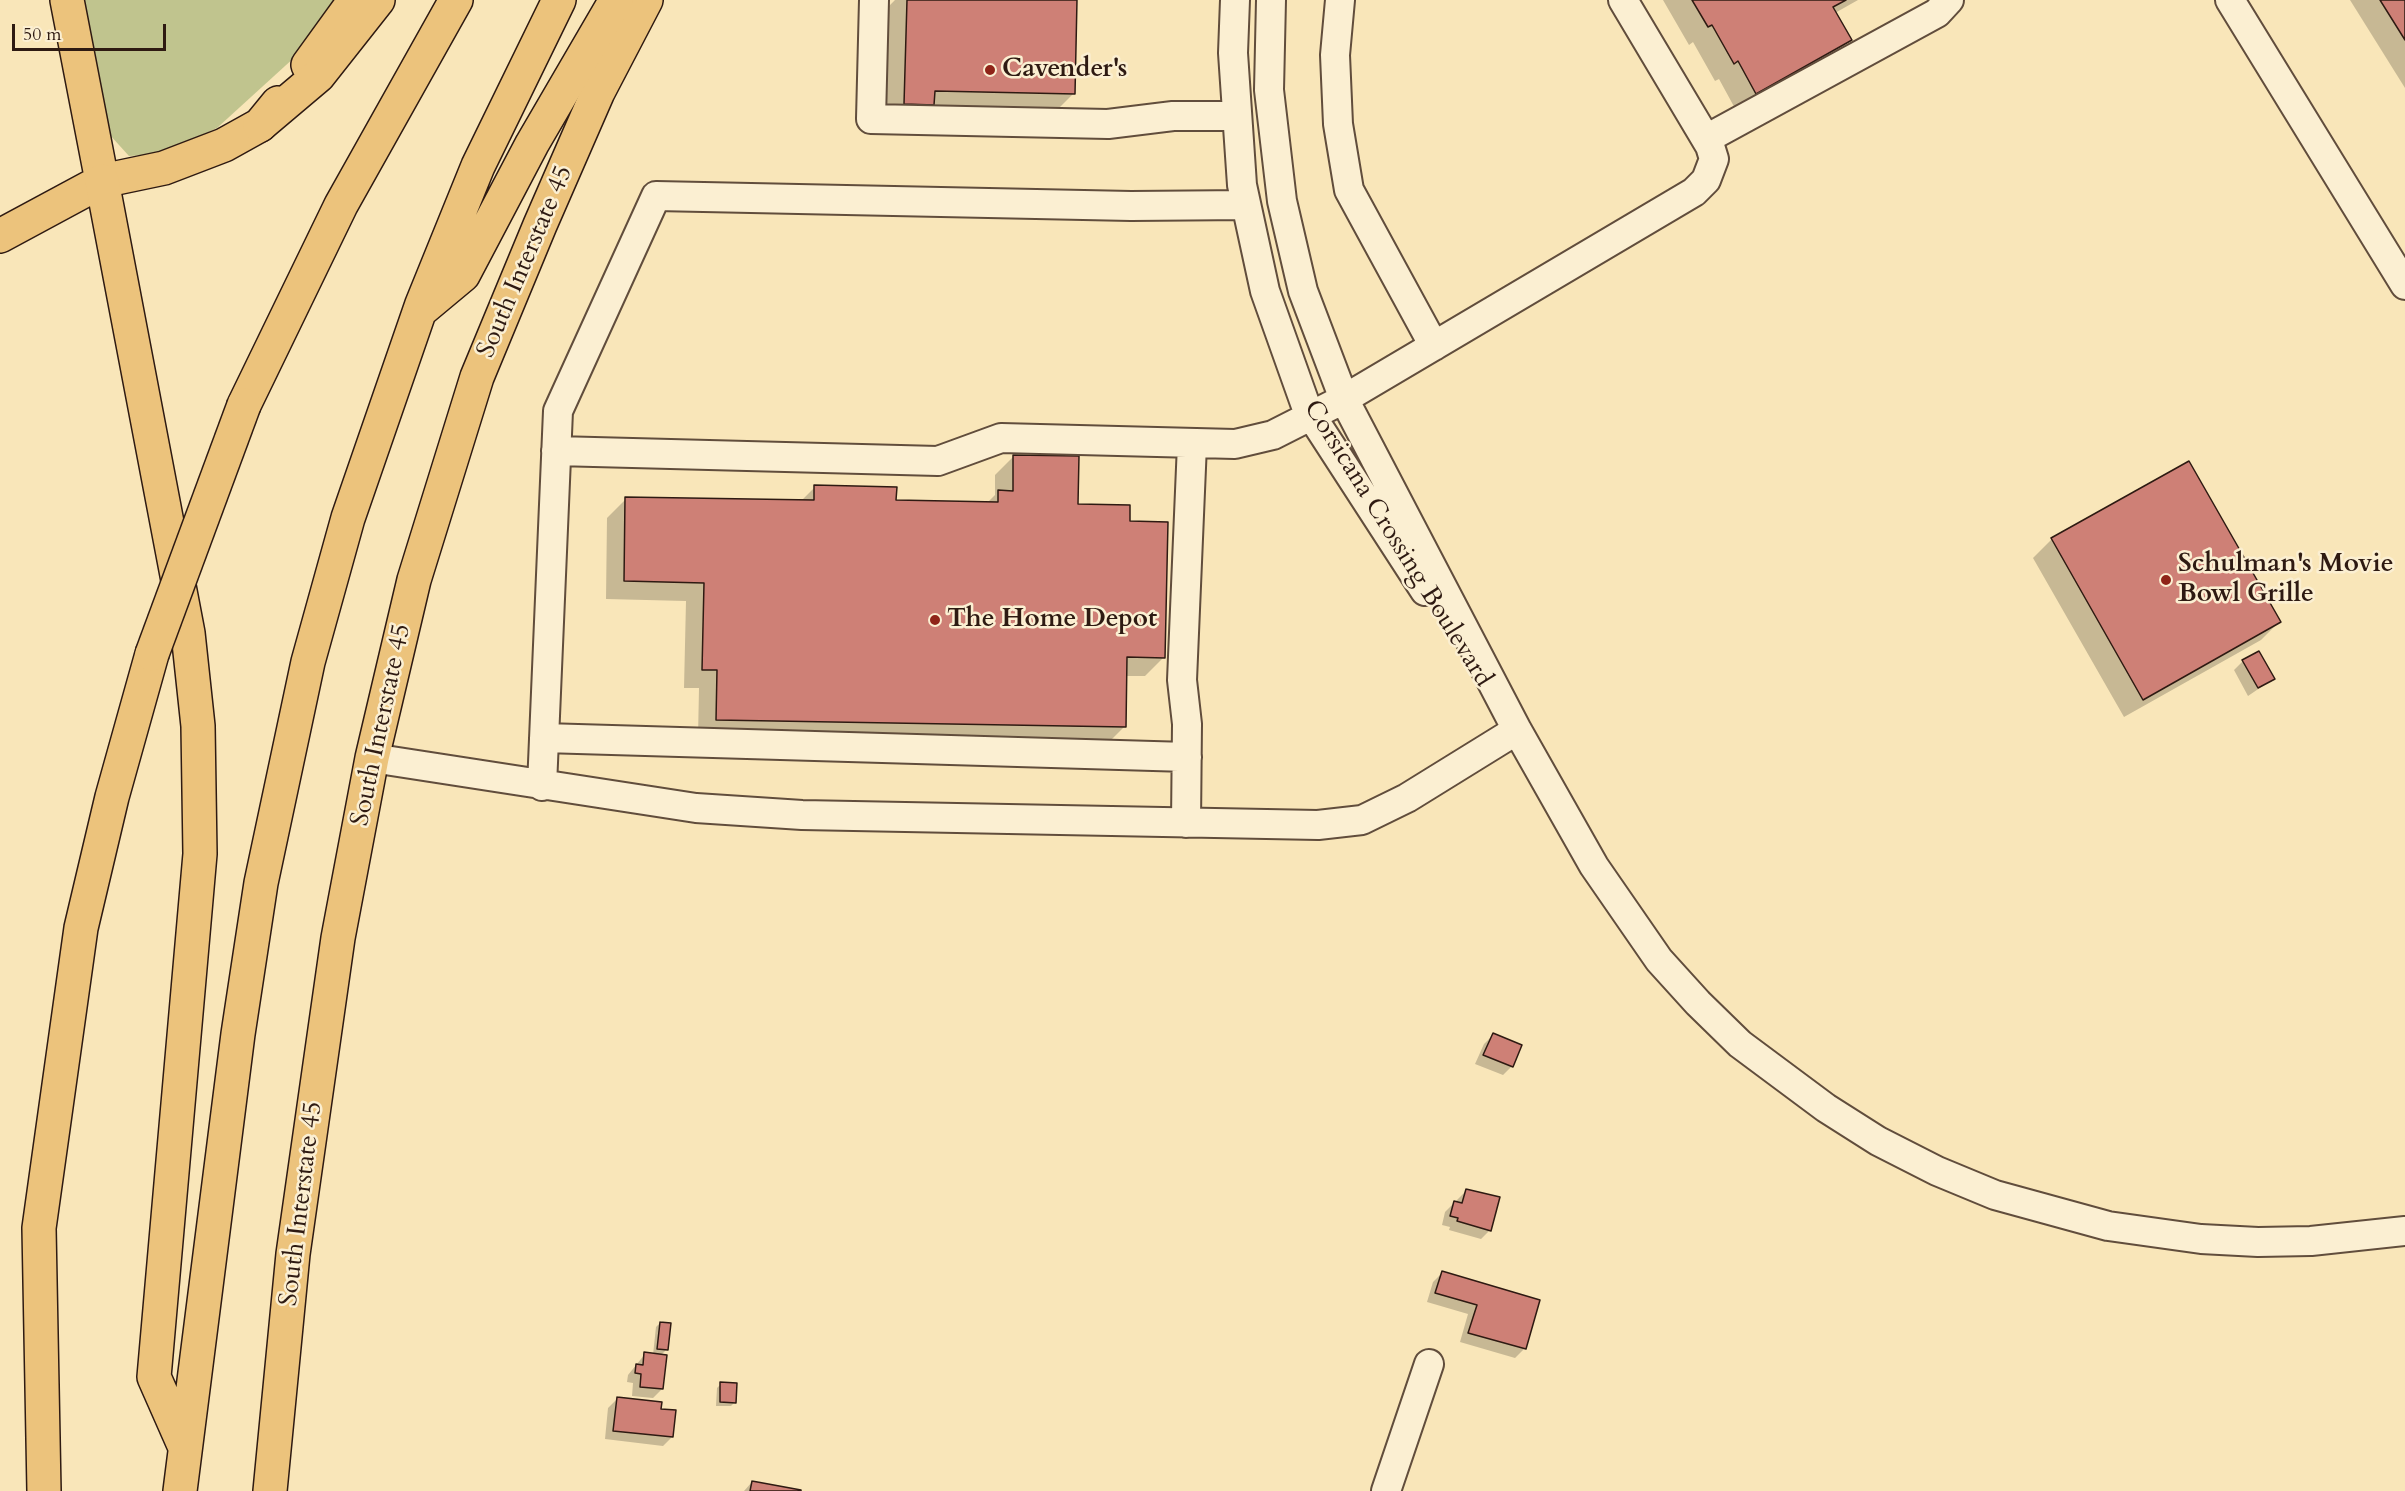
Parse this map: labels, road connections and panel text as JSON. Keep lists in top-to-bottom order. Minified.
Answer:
{"streets":{"main road":["South Interstate 45"],"street":["Corsicana Crossing Boulevard"]},"places":["Cavender's","Schulman's Movie Bowl Grille","The Home Depot"],"scale_bar":"50 m"}
